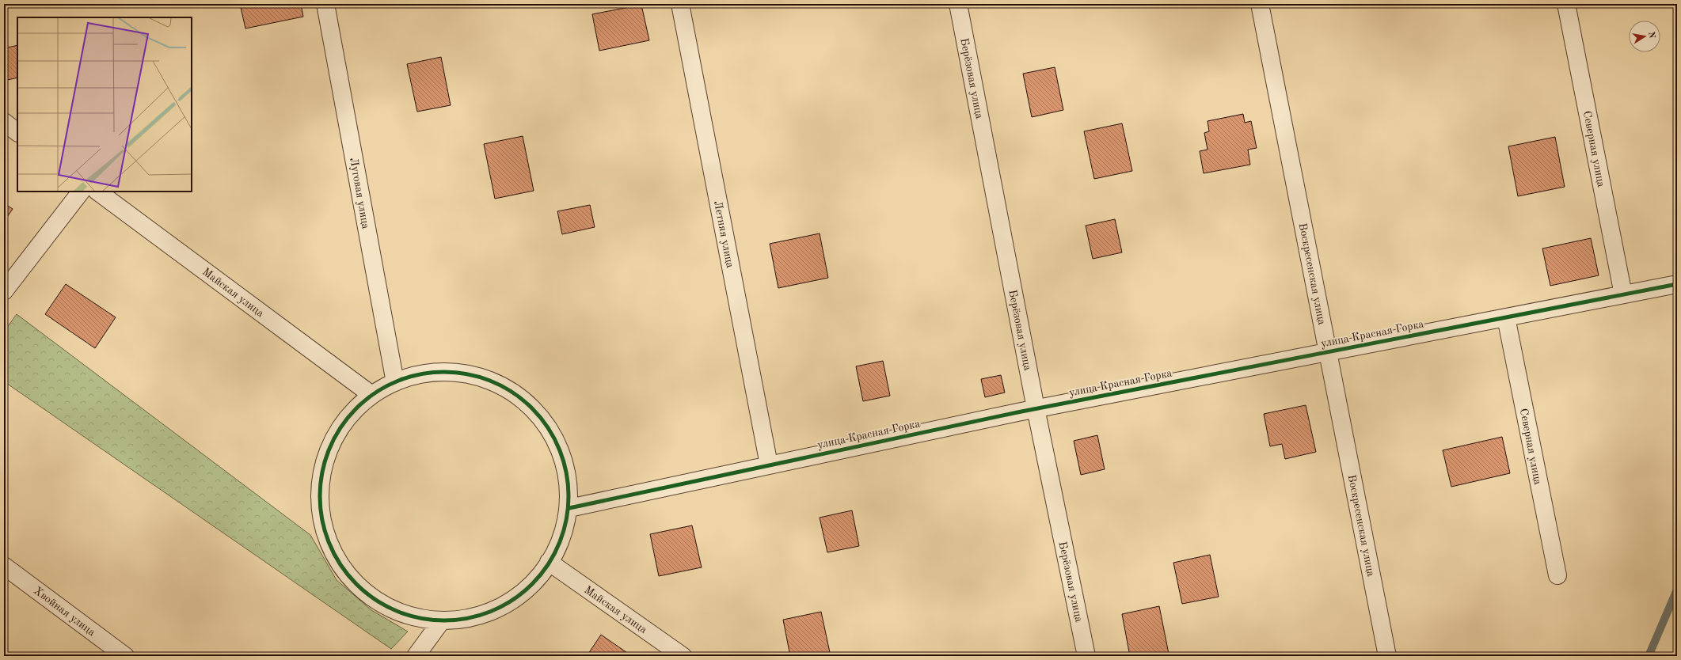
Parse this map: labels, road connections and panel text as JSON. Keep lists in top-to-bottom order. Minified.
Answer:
{"streets":{"street":["Берёзовая улица","Северная улица","Луговая улица","Летняя улица","Воскресенская улица","Майская улица","улица Красная Горка","Хвойная улица"]},"crossings":[["Берёзовая улица","улица Красная Горка"],["Северная улица","улица Красная Горка"],["Летняя улица","улица Красная Горка"],["Воскресенская улица","улица Красная Горка"]],"north":"right"}
